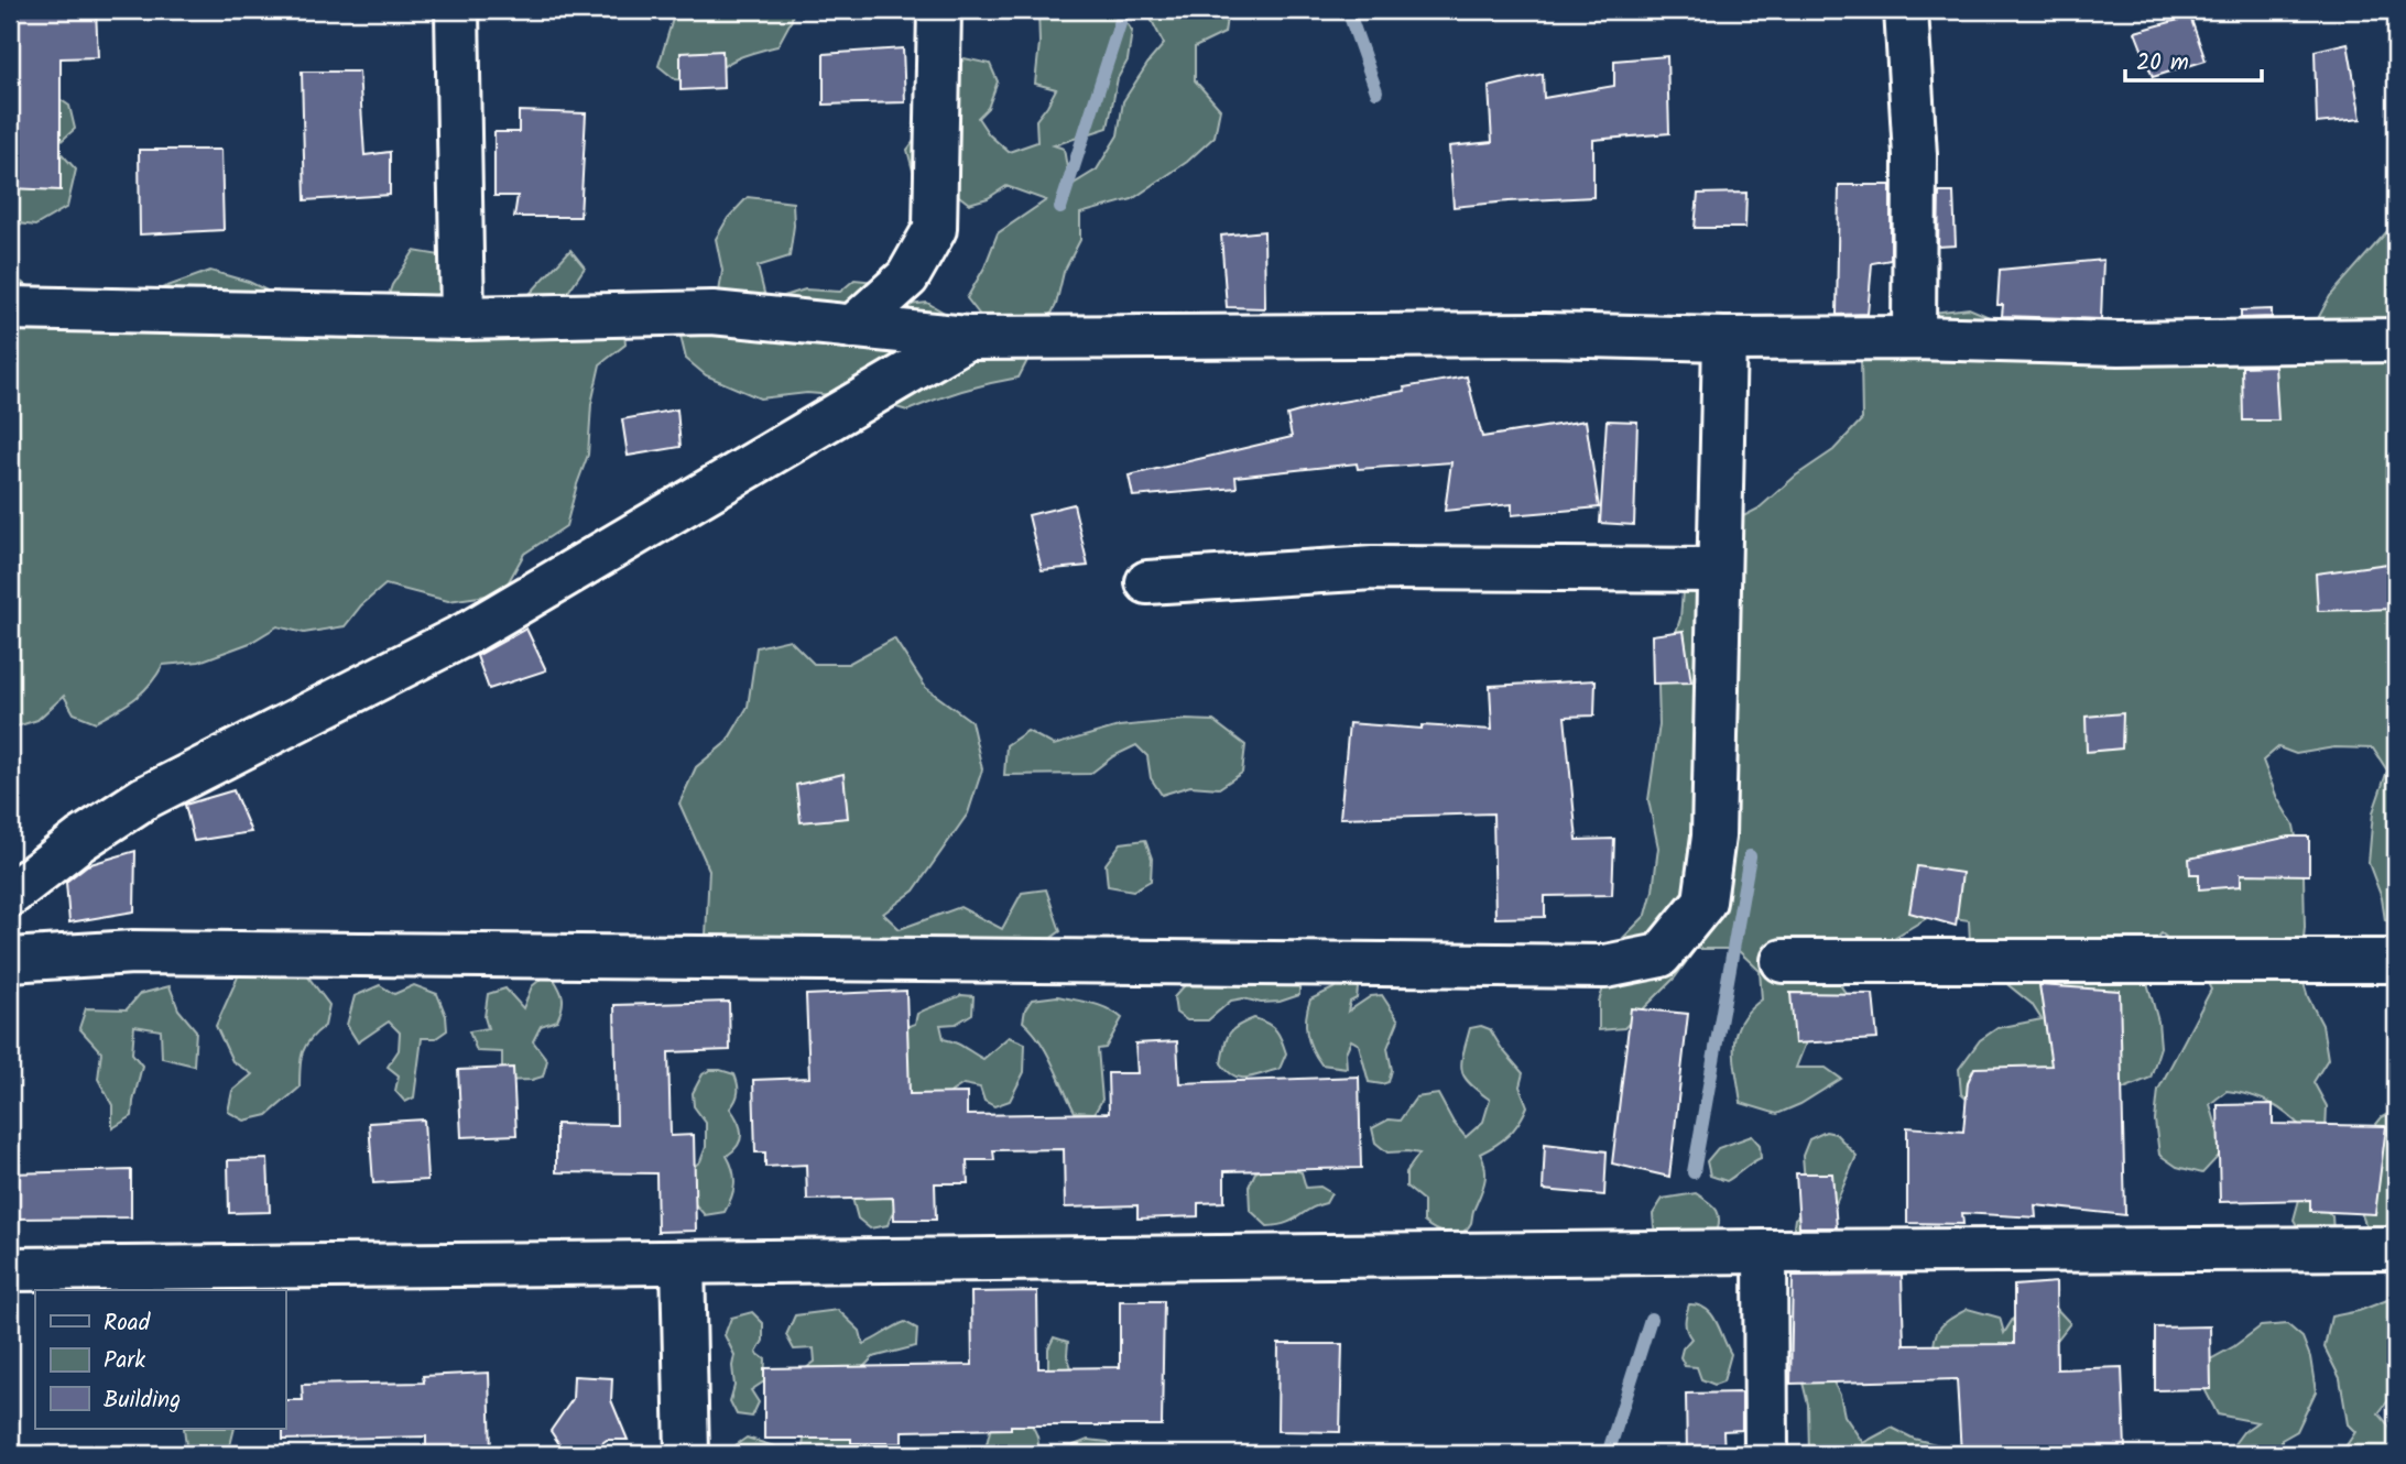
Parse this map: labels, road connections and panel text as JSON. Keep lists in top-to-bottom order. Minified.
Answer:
{"legend":["Road","Park","Building"],"scale_bar":"20 m"}
